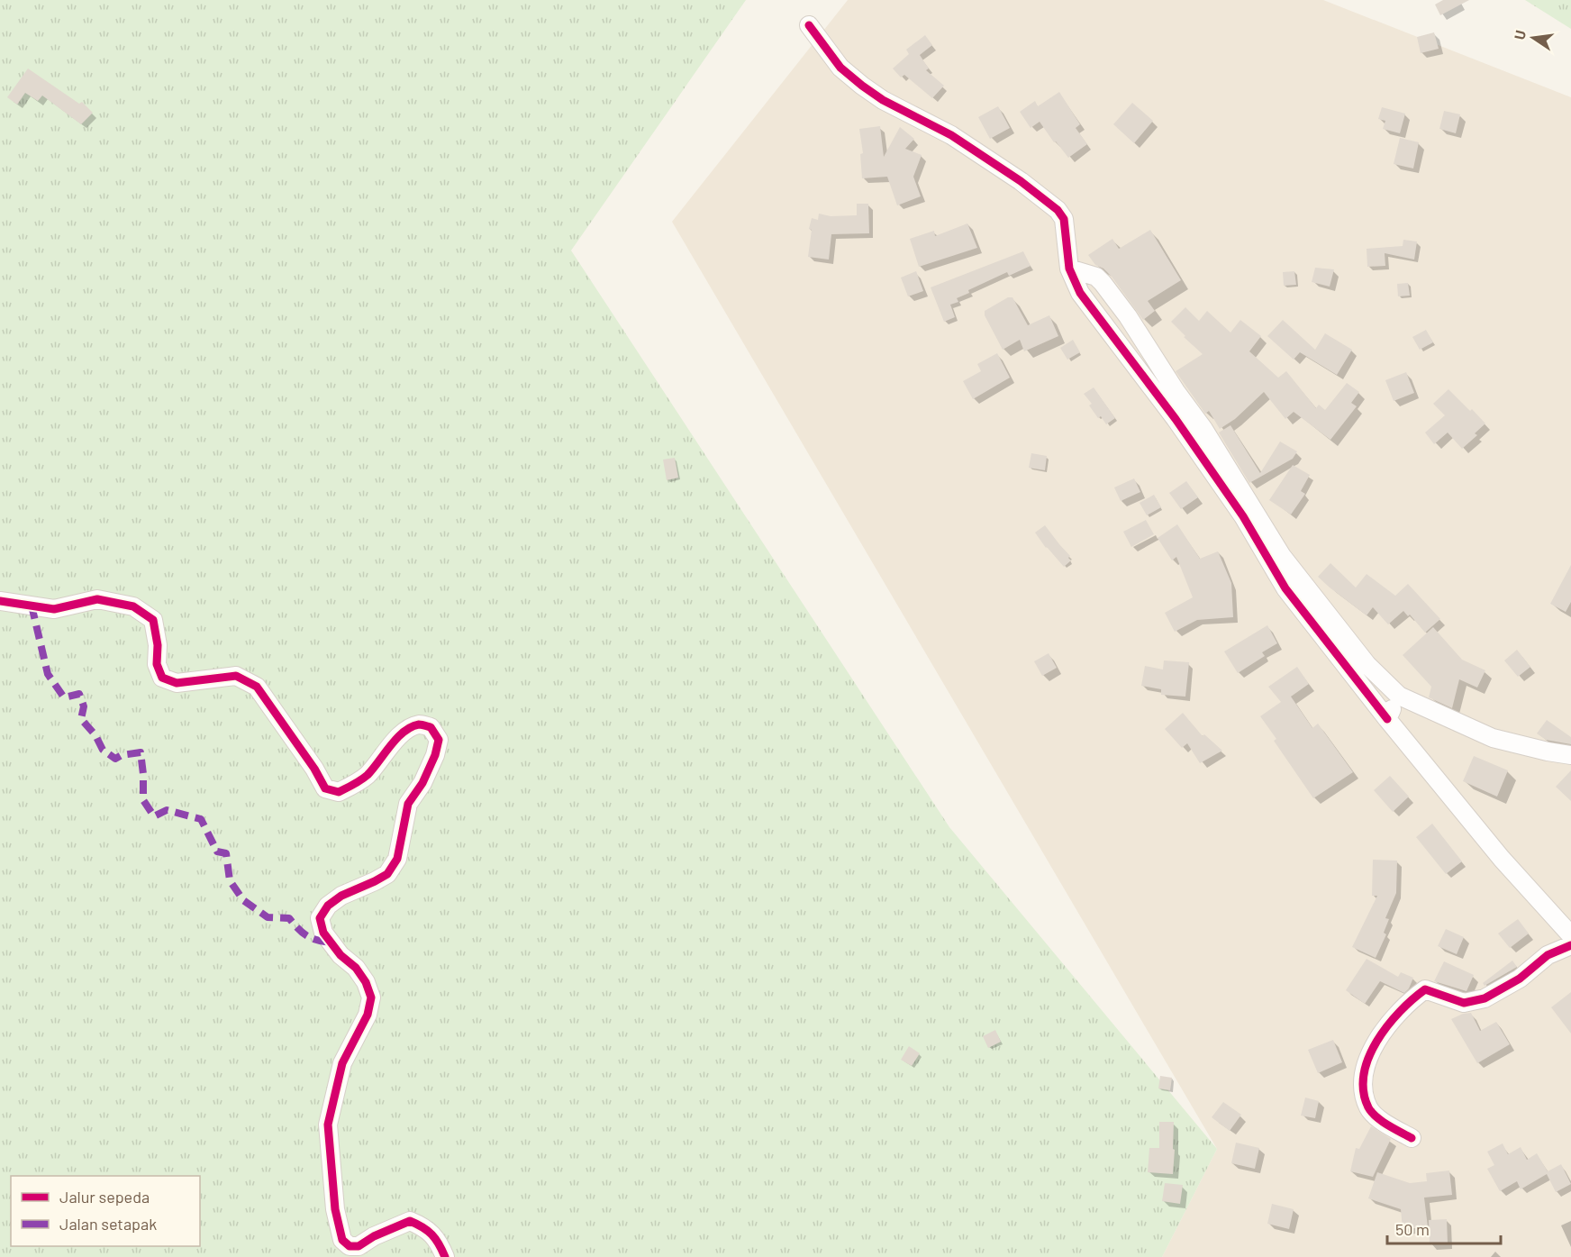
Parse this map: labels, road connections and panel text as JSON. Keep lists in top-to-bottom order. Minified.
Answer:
{"legend":["Jalur sepeda","Jalan setapak"],"scale_bar":"50 m","north":"left"}
